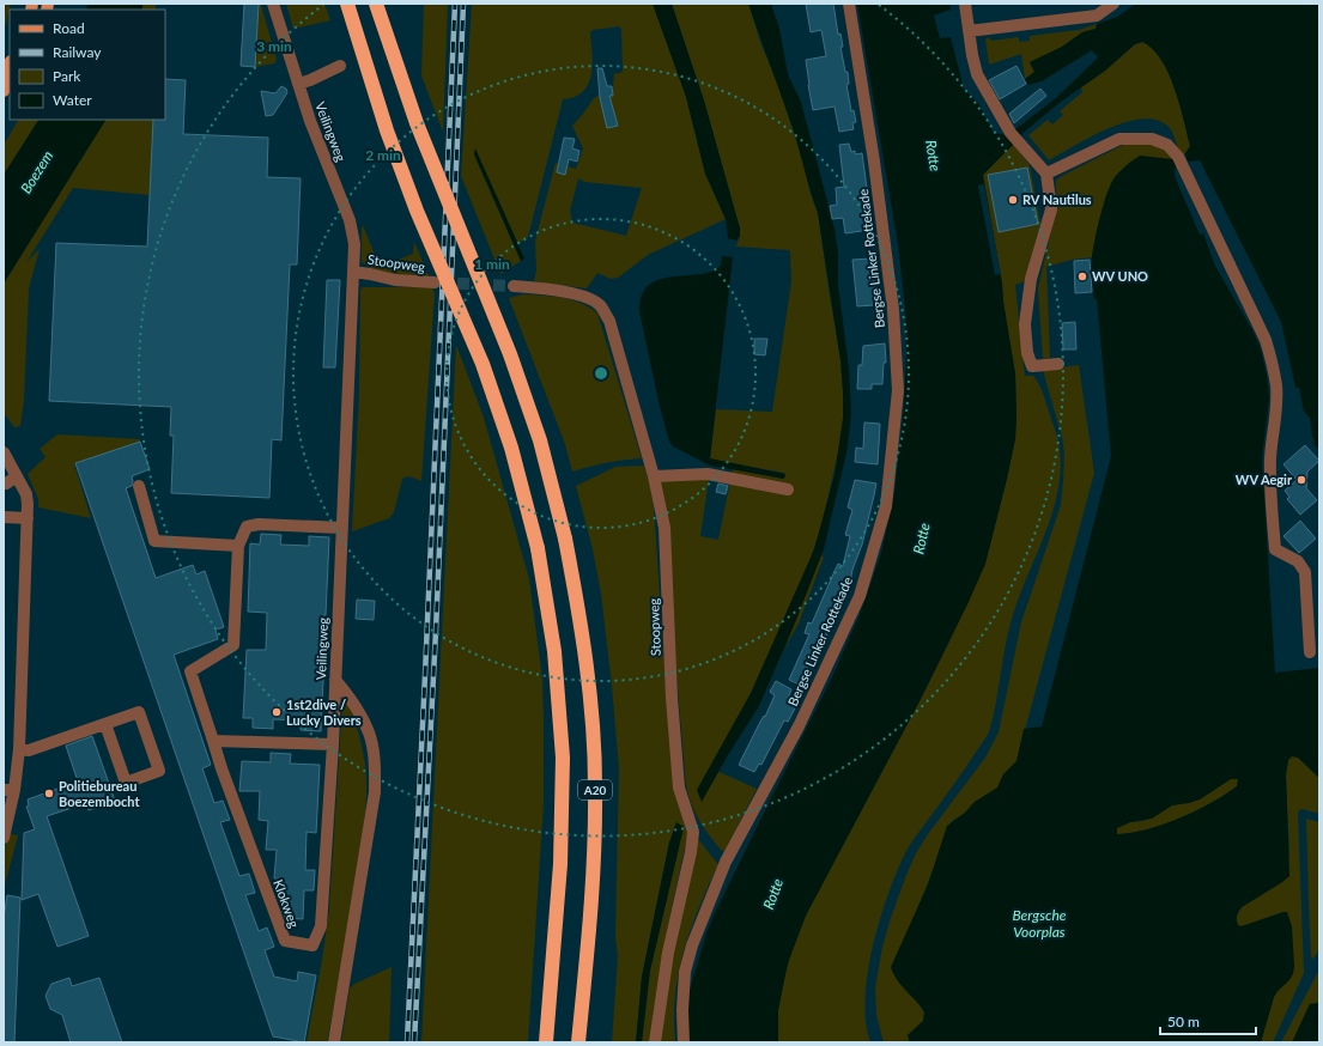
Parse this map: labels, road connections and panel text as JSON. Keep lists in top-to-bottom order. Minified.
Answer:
{"streets":{"highway":["A20"],"street":["Veilingweg","Bergse Linker Rottekade","Stoopweg","Klokweg"]},"crossings":[["Veilingweg","Stoopweg"],["Veilingweg","Klokweg"]],"water":["Rotte","Boezem","Bergsche Voorplas"],"places":["RV Nautilus","WV UNO","WV Aegir","1st2dive / Lucky Divers","Politiebureau Boezembocht"],"legend":["Road","Railway","Park","Water"],"scale_bar":"50 m","rings":["3 min","2 min","1 min"]}
